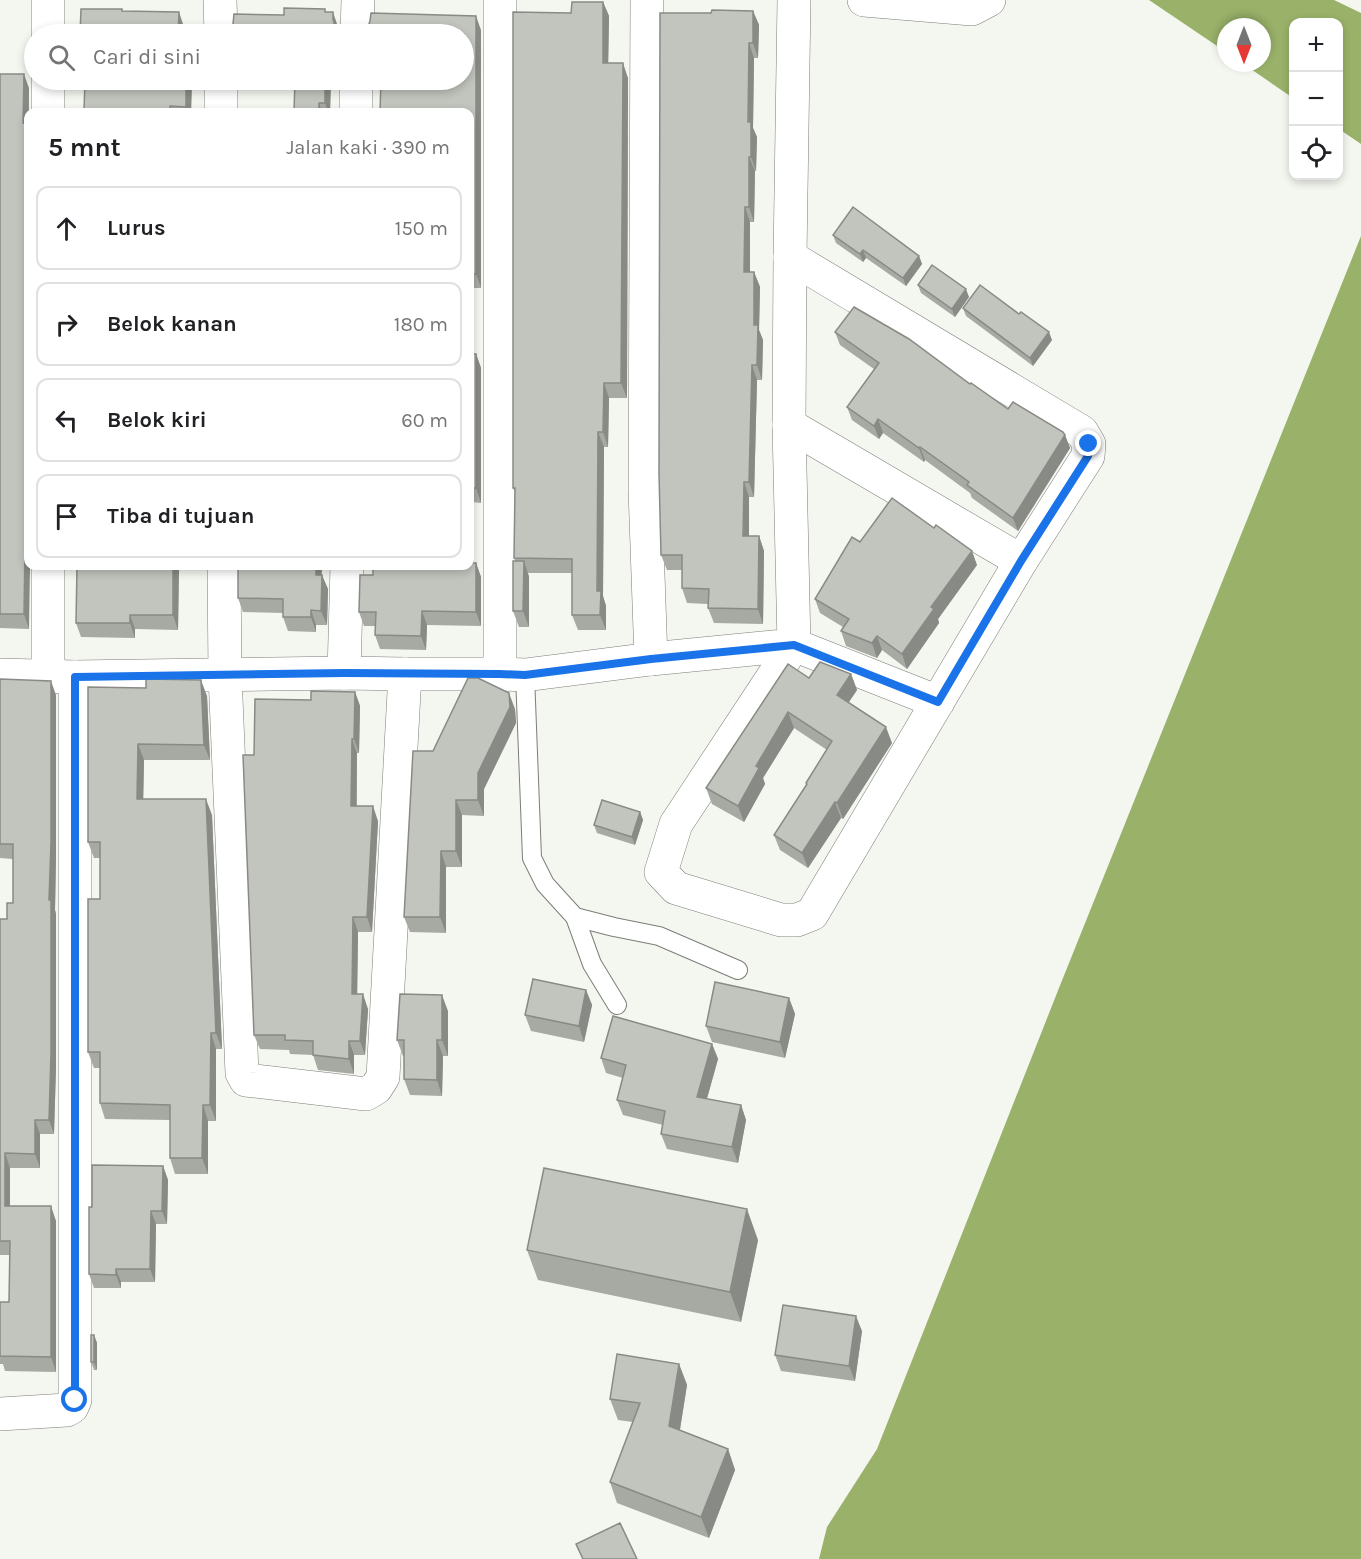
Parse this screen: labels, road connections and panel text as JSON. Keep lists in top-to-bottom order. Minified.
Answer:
{"north":"bottom","page":{"map_buttons":["+","−"],"search":"Cari di sini","heading":["5 mnt","Jalan kaki · 390 m"],"list":[["Lurus","150 m"],["Belok kanan","180 m"],["Belok kiri","60 m"],"Tiba di tujuan"]}}
